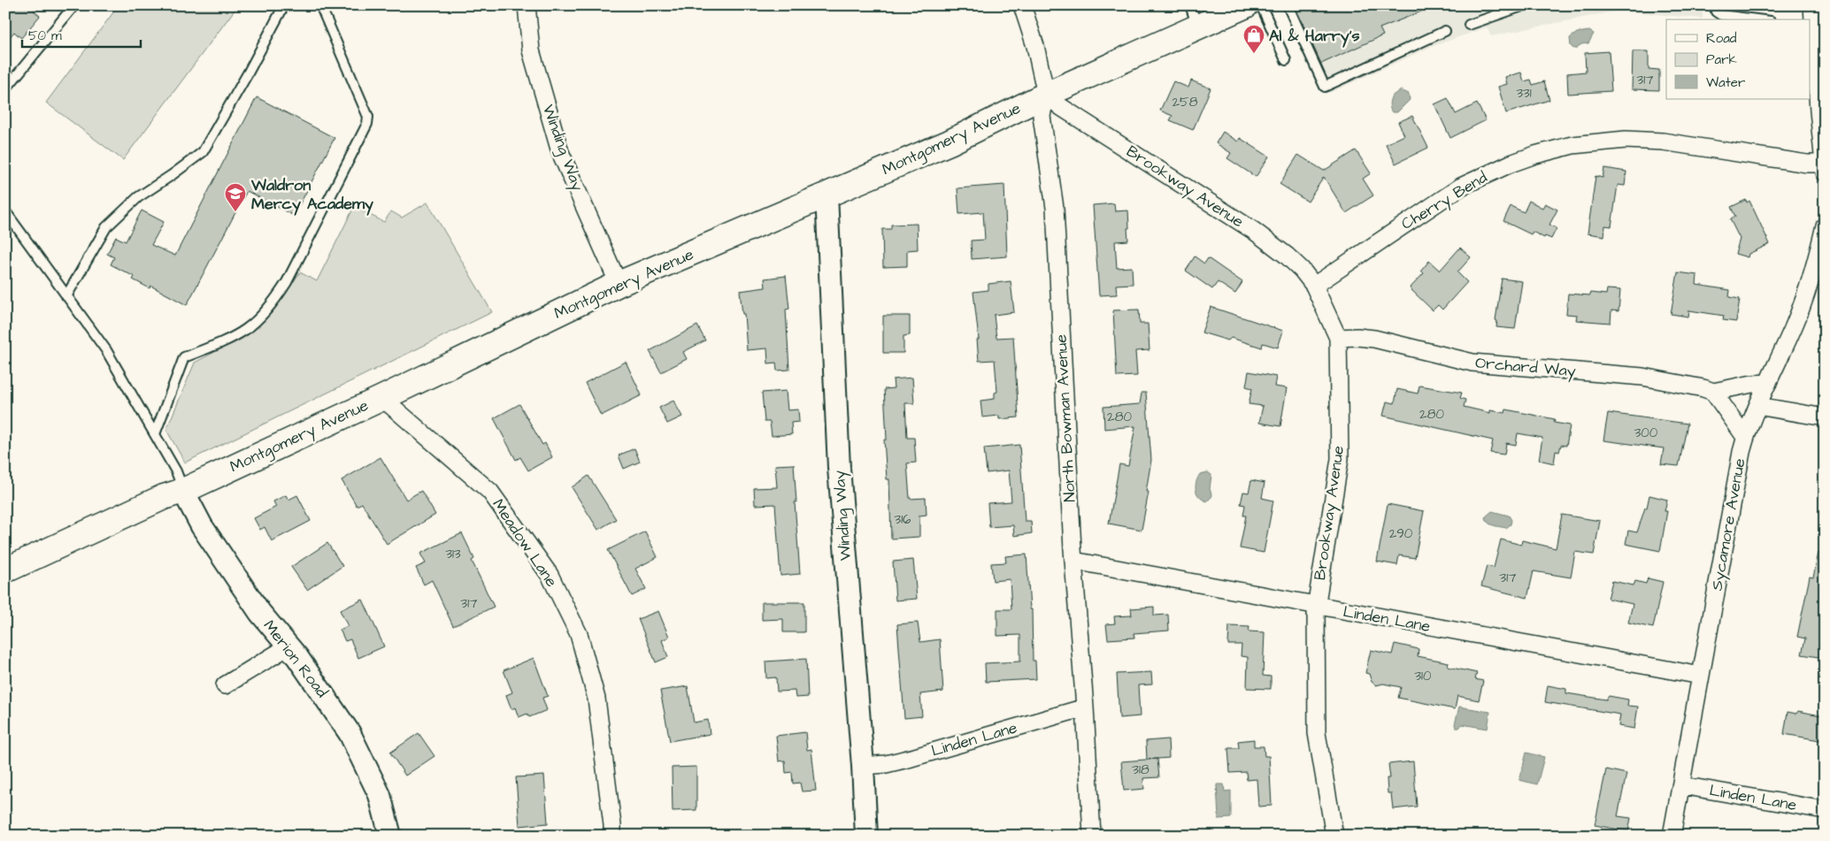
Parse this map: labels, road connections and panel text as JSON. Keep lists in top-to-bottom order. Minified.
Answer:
{"streets":{"main road":["Montgomery Avenue"],"street":["Winding Way","Brookway Avenue","Cherry Bend","Orchard Way","North Bowman Avenue","Sycamore Avenue","Meadow Lane","Linden Lane","Merion Road"]},"crossings":[["Montgomery Avenue","Winding Way"],["Montgomery Avenue","Brookway Avenue"],["Montgomery Avenue","North Bowman Avenue"],["Montgomery Avenue","Meadow Lane"],["Montgomery Avenue","Merion Road"],["Winding Way","Linden Lane"],["Brookway Avenue","Cherry Bend"],["Brookway Avenue","Orchard Way"],["Brookway Avenue","North Bowman Avenue"],["Brookway Avenue","Linden Lane"],["Orchard Way","Sycamore Avenue"],["North Bowman Avenue","Linden Lane"],["Sycamore Avenue","Linden Lane"]],"places":{"shop":["Al & Harry's"],"school or university":["Waldron Mercy Academy"]},"house_numbers":["317","331","258","280","280","300","316","290","313","317","317","310","318"],"legend":["Road","Park","Water"],"scale_bar":"50 m"}
